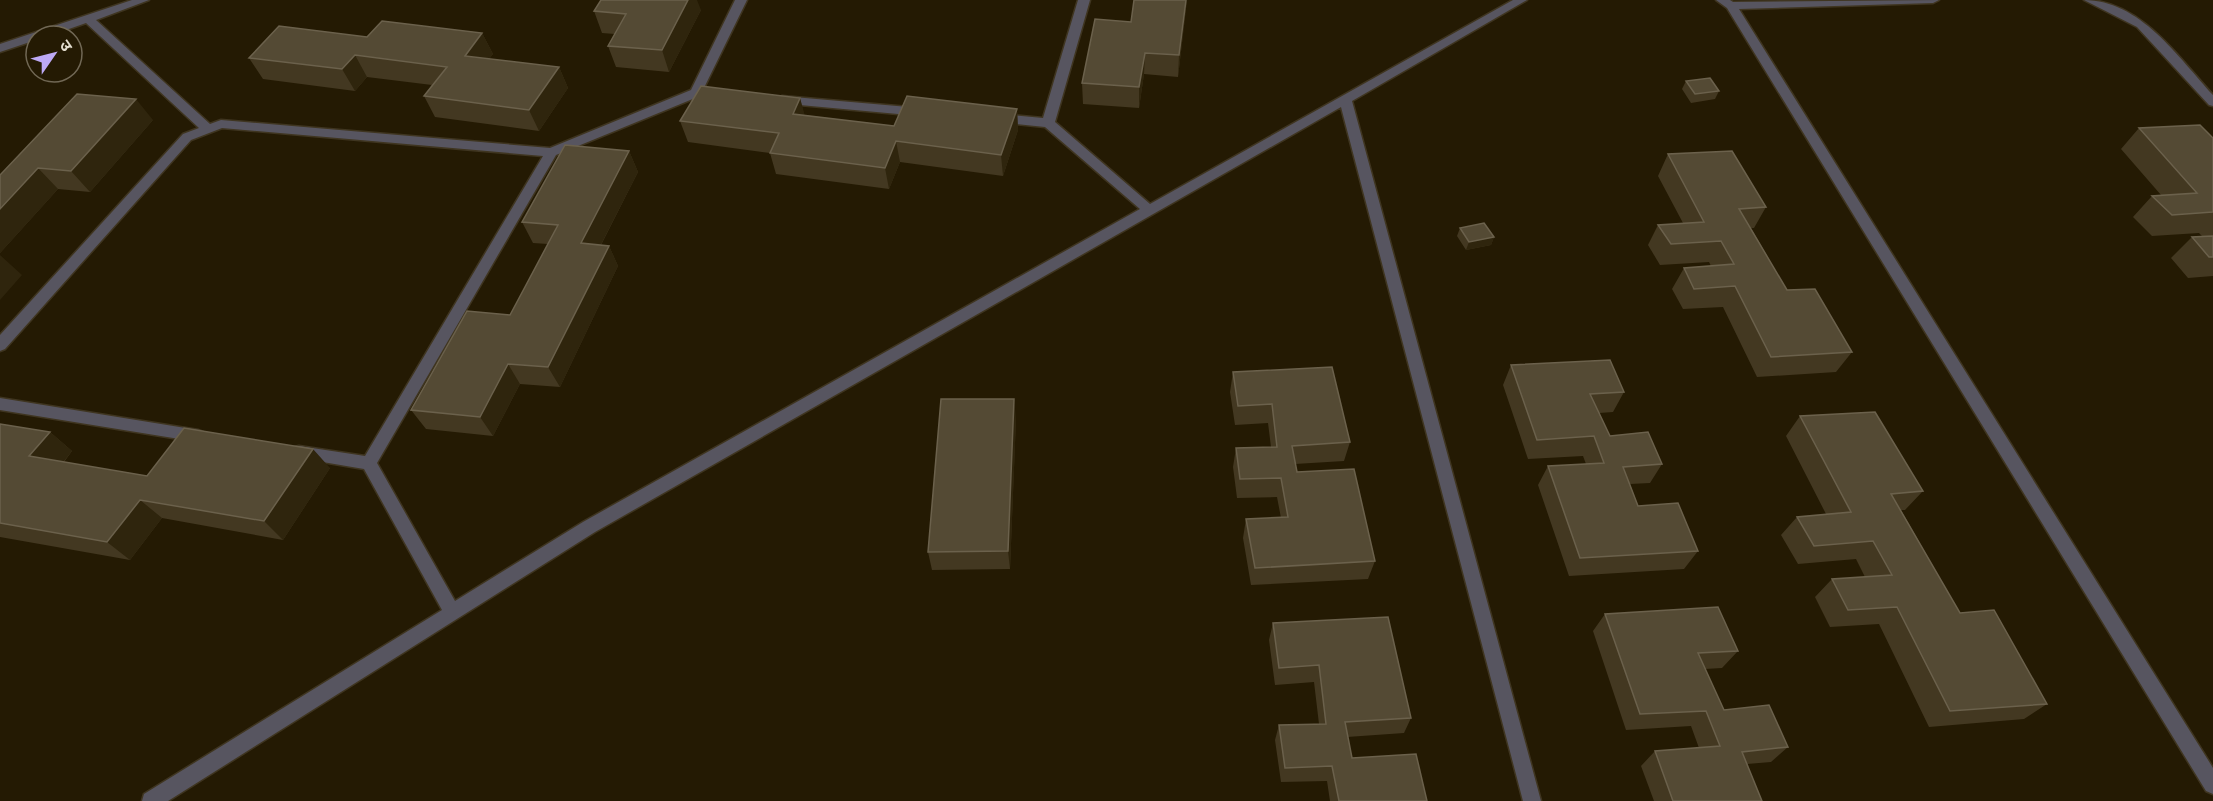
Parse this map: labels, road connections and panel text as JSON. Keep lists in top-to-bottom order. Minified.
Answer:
{"north":"top right"}
